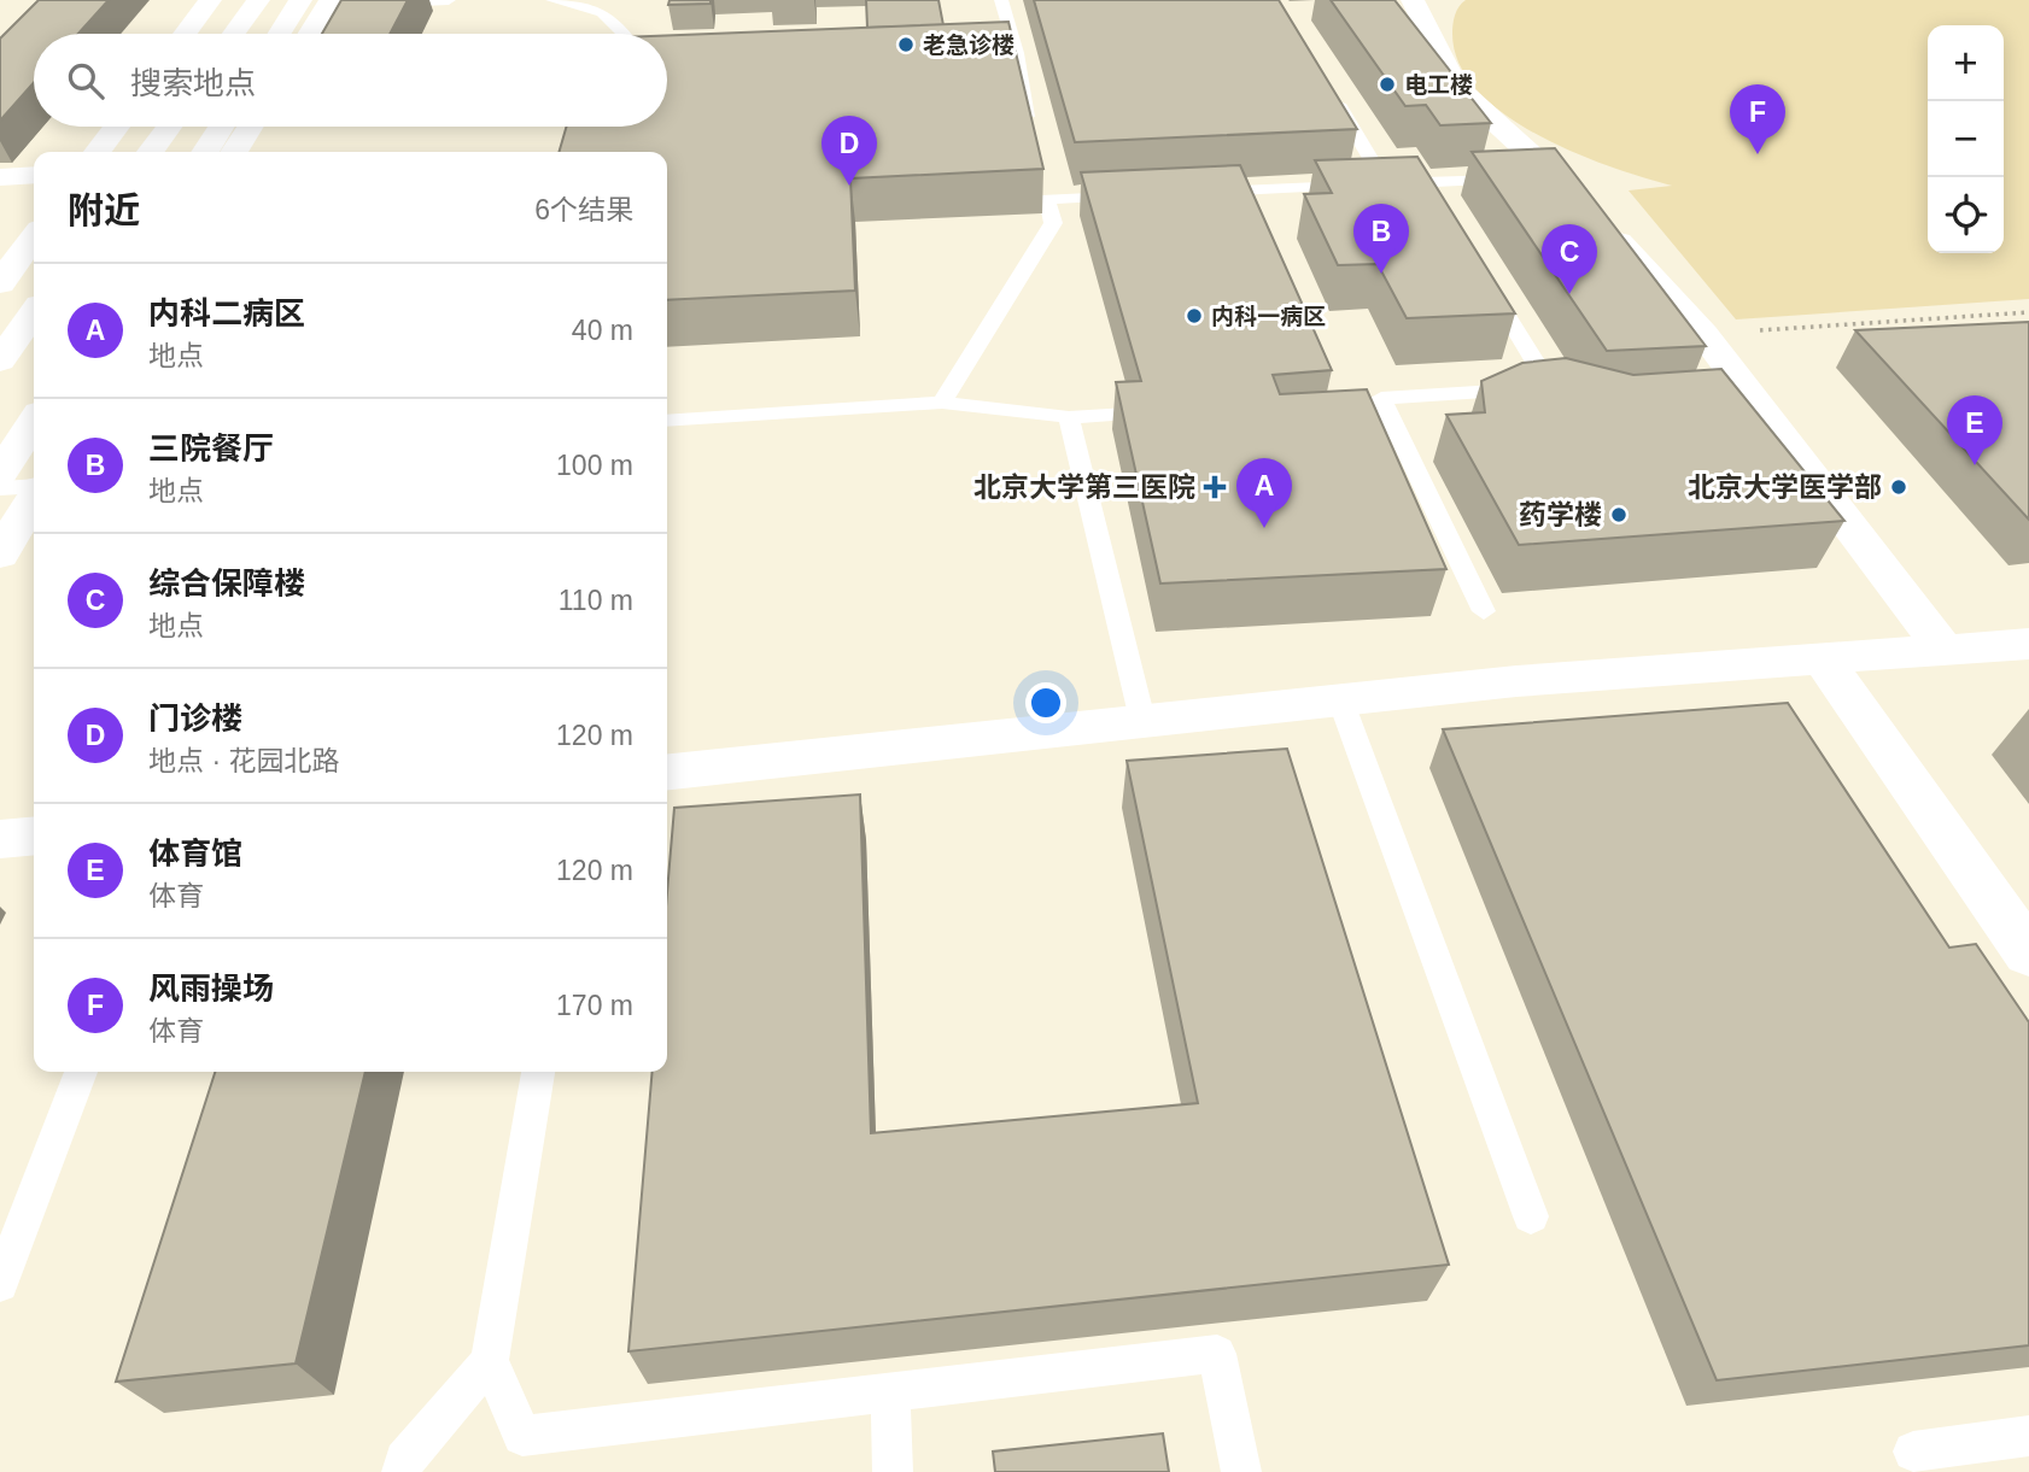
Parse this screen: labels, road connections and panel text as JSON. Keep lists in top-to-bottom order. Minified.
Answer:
{"places":{"other":["老急诊楼","电工楼","内科一病区","北京大学医学部","药学楼"],"health":["北京大学第三医院"]},"page":{"map_buttons":["+","−"],"search":"搜索地点","pins":["F","D","B","C","E","A"],"heading":["附近","6个结果"],"list":[{"mark":"A","name":"内科二病区","note":"地点","value":"40 m"},{"mark":"B","name":"三院餐厅","note":"地点","value":"100 m"},{"mark":"C","name":"综合保障楼","note":"地点","value":"110 m"},{"mark":"D","name":"门诊楼","note":"地点 · 花园北路","value":"120 m"},{"mark":"E","name":"体育馆","note":"体育","value":"120 m"},{"mark":"F","name":"风雨操场","note":"体育","value":"170 m"}]}}
